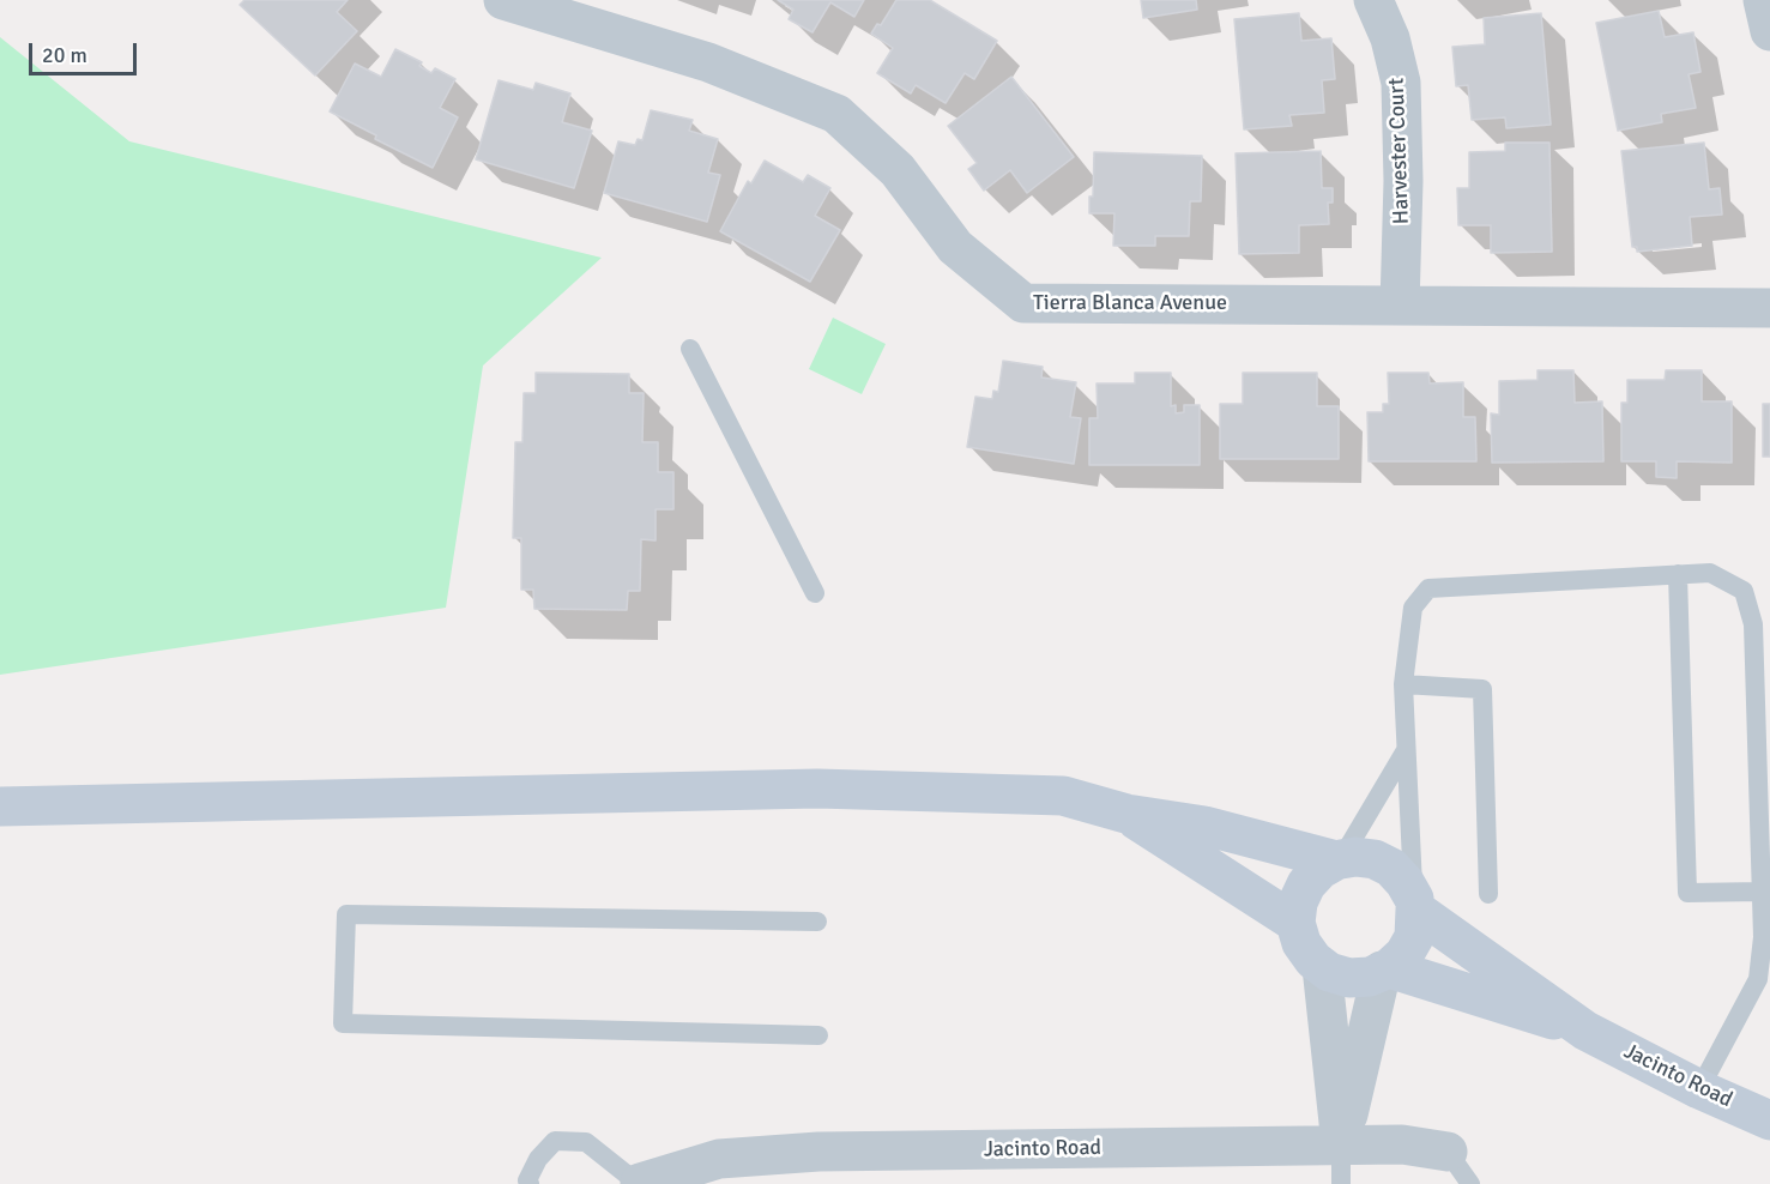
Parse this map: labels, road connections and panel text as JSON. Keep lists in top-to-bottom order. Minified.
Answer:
{"streets":{"street":["Harvester Court","Tierra Blanca Avenue","Jacinto Road"]},"crossings":[["Harvester Court","Tierra Blanca Avenue"]],"scale_bar":"20 m"}
